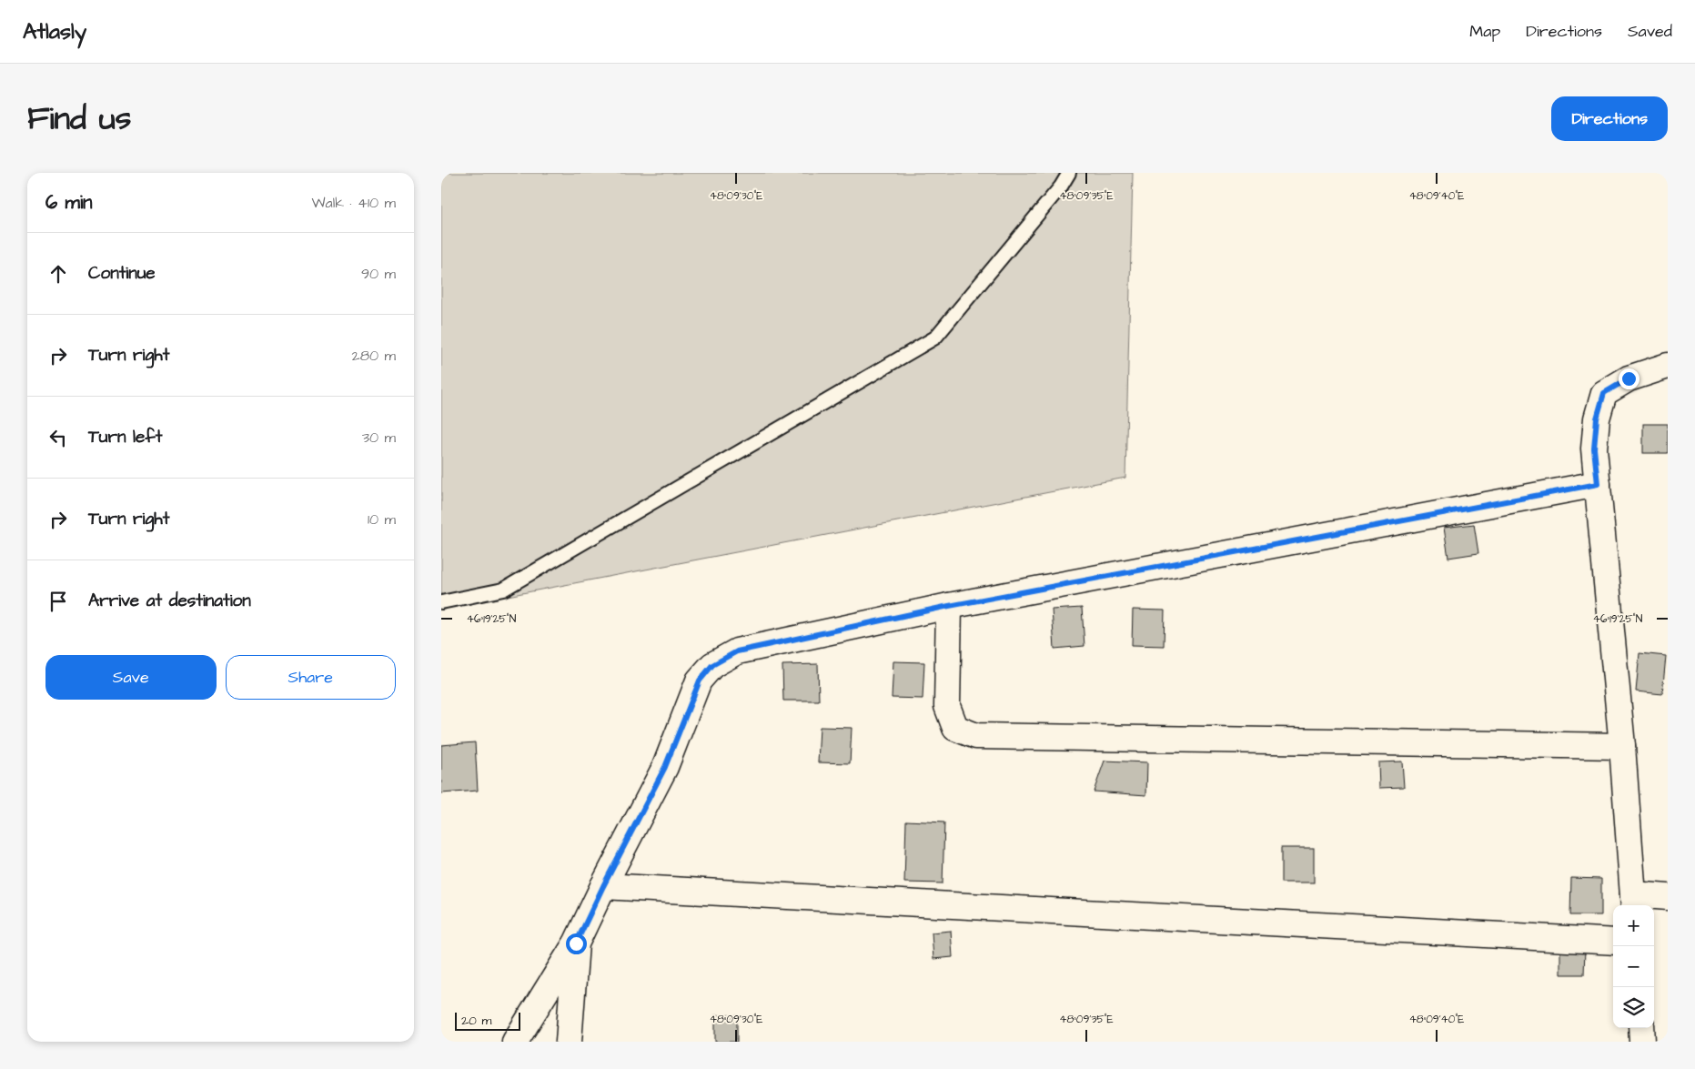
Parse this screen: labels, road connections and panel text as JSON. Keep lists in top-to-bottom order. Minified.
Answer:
{"scale_bar":"20 m","page":{"header":"Atlasly","nav":["Map","Directions","Saved"],"title":"Find us","buttons":["Directions",["Save","Share"]],"heading":["6 min","Walk · 410 m"],"list":[["Continue","90 m"],["Turn right","280 m"],["Turn left","30 m"],["Turn right","10 m"],"Arrive at destination"],"map_buttons":["+","−"],"scale":"20 m"},"coordinates":["48°09'30\"E","48°09'35\"E","48°09'40\"E","46°19'25\"N"]}
